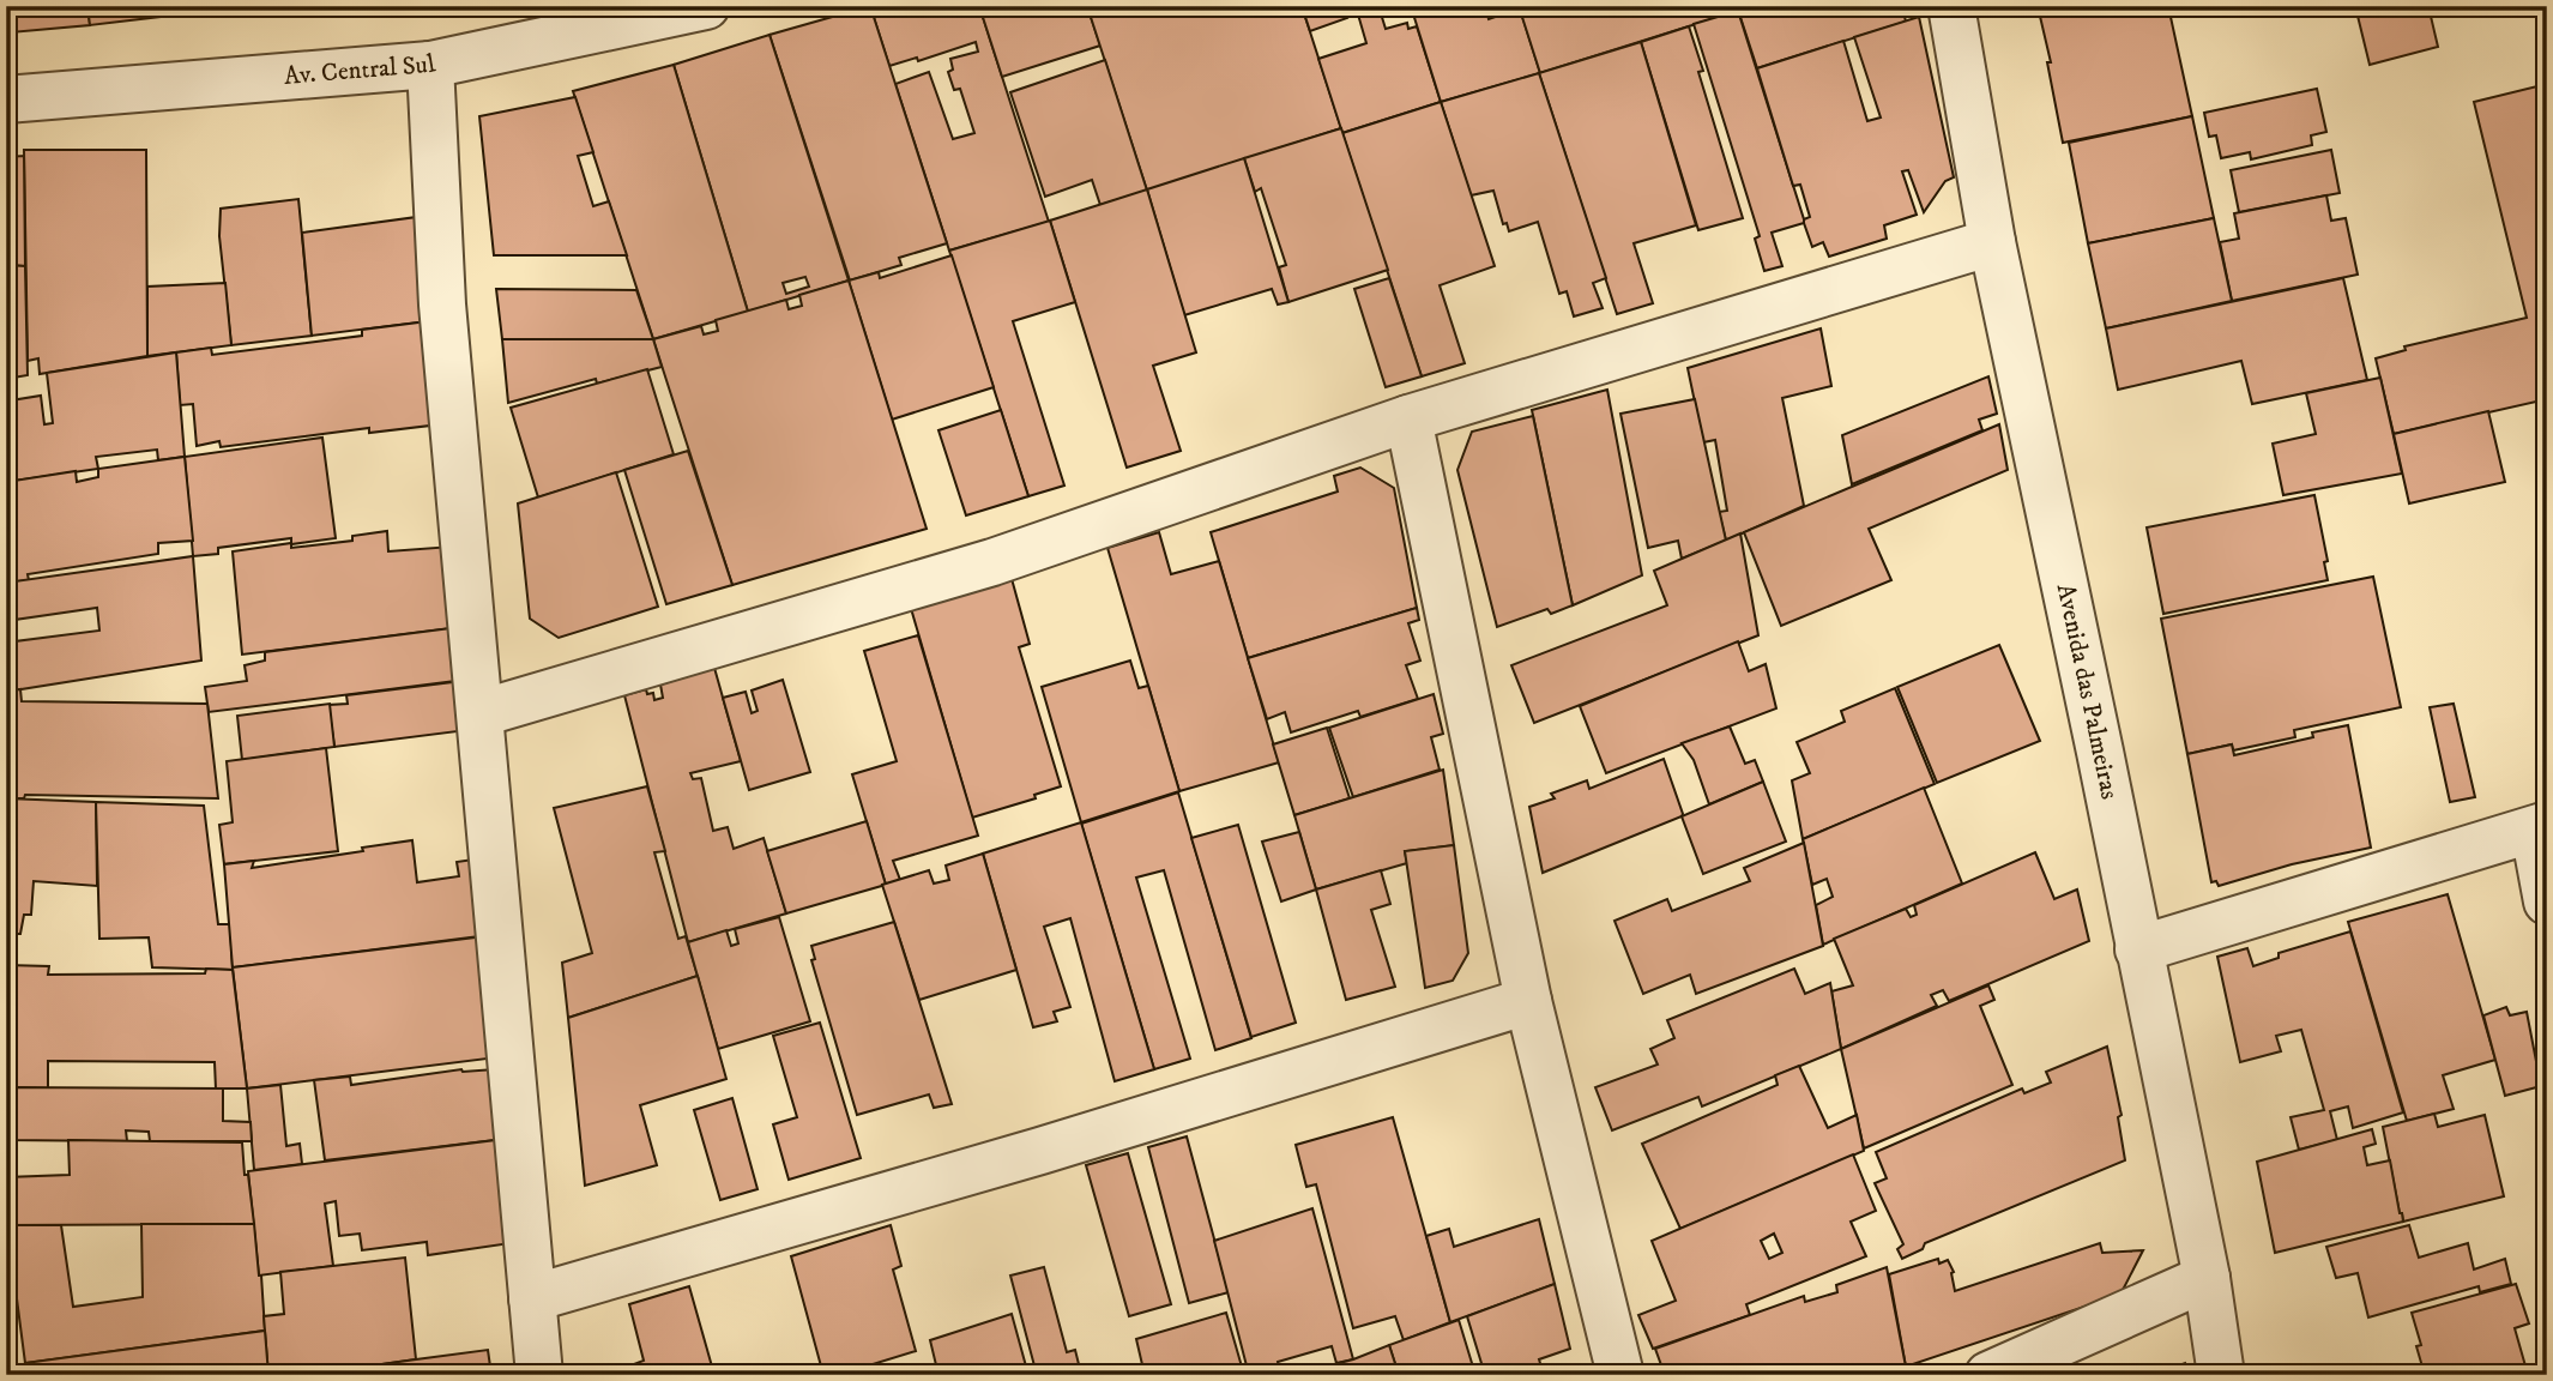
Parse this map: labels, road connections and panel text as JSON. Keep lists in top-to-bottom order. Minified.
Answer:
{"streets":{"street":["Av. Central Sul","Avenida das Palmeiras"]}}
